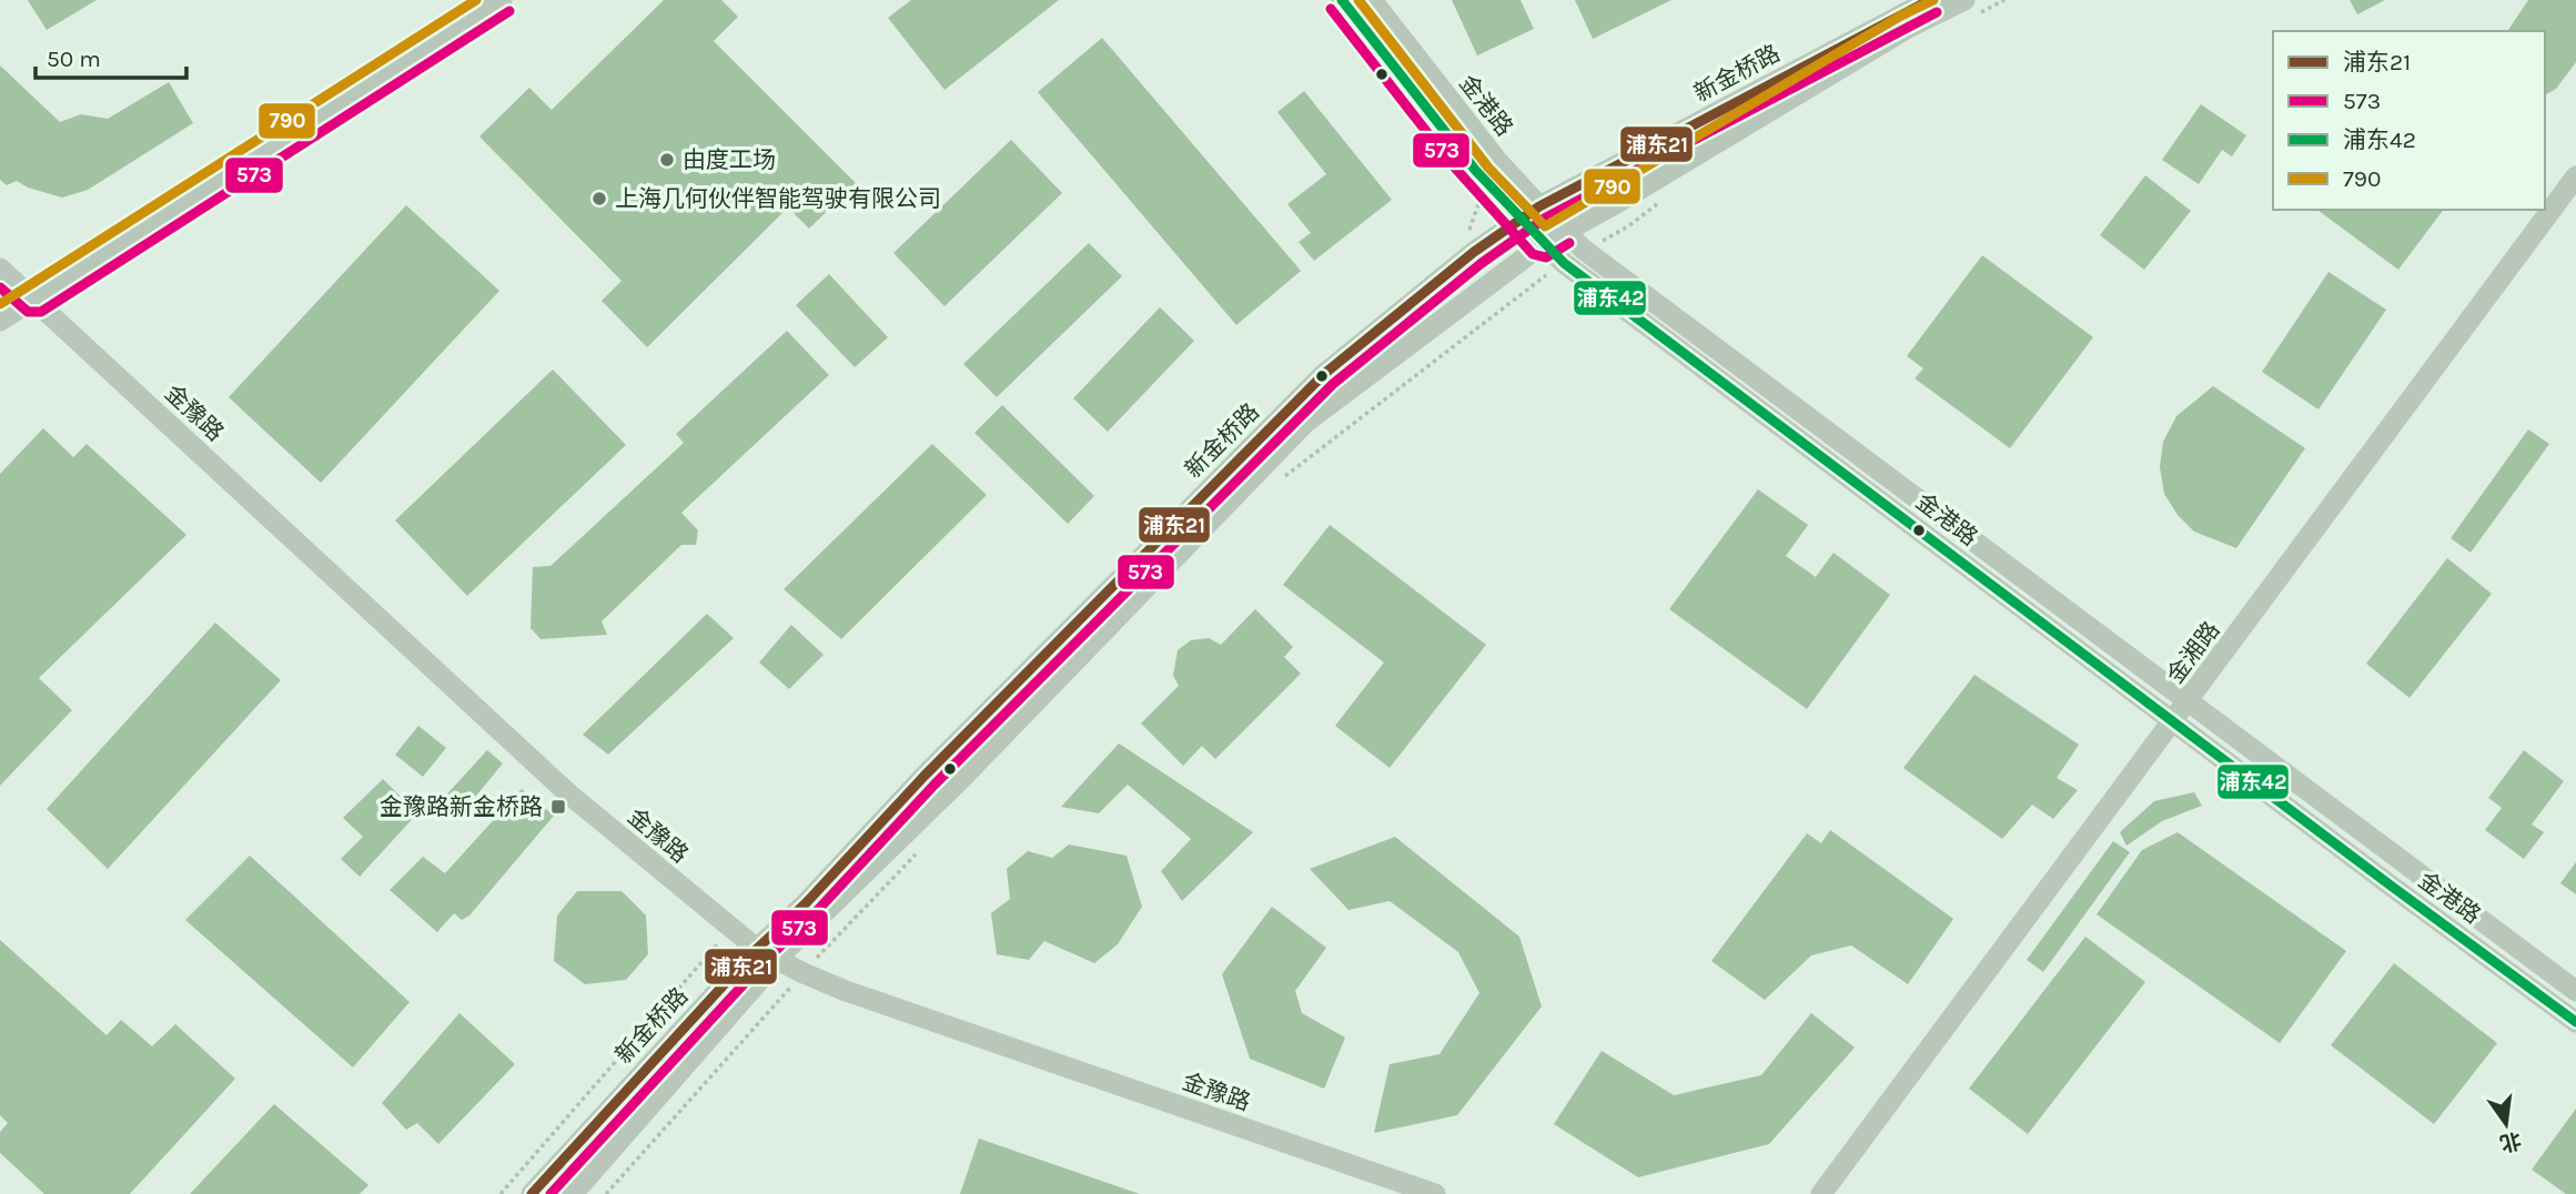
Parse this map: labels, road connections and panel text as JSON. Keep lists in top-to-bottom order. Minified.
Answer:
{"streets":{"street":["新金桥路","金港路","金豫路","金湘路"]},"crossings":[["新金桥路","金港路"],["新金桥路","金豫路"],["金港路","金湘路"]],"places":{"other":["由度工场","上海几何伙伴智能驾驶有限公司"],"transit":["金豫路新金桥路"]},"lines":["transit line 浦东21","transit line 浦东42","transit line 790","transit line 573"],"legend":["浦东21","573","浦东42","790"],"scale_bar":"50 m","north":"bottom"}
